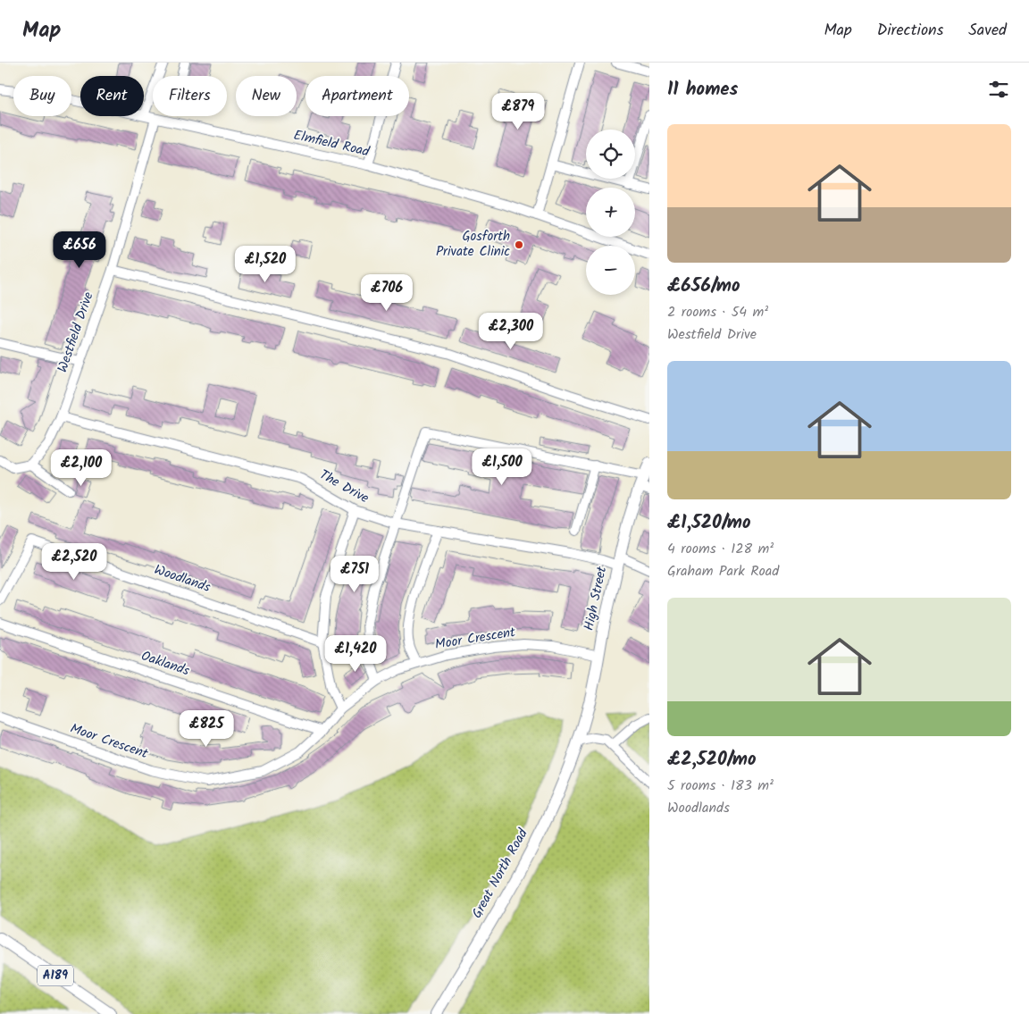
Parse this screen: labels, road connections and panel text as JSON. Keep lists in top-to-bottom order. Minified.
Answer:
{"streets":{"main road":["High Street","Great North Road","A189"],"street":["Elmfield Road","Westfield Drive","The Drive","Woodlands","Moor Crescent","Oaklands"]},"crossings":[["Elmfield Road","Westfield Drive"],["Westfield Drive","The Drive"],["The Drive","High Street"],["High Street","Moor Crescent"],["High Street","Great North Road"],["Moor Crescent","Oaklands"]],"places":["Gosforth Private Clinic"],"page":{"header":"Map","nav":["Map","Directions","Saved"],"heading":"11 homes","chip":["Buy","Rent","Filters","New","Apartment"],"price":["£879","£656","£1,520","£706","£2,300","£1,500","£2,100","£2,520","£751","£1,420","£825"],"list":[{"name":"£656/mo","note":"2 rooms · 54 m² · Westfield Drive"},{"name":"£1,520/mo","note":"4 rooms · 128 m² · Graham Park Road"},{"name":"£2,520/mo","note":"5 rooms · 183 m² · Woodlands"}],"map_buttons":["+","−"]}}
